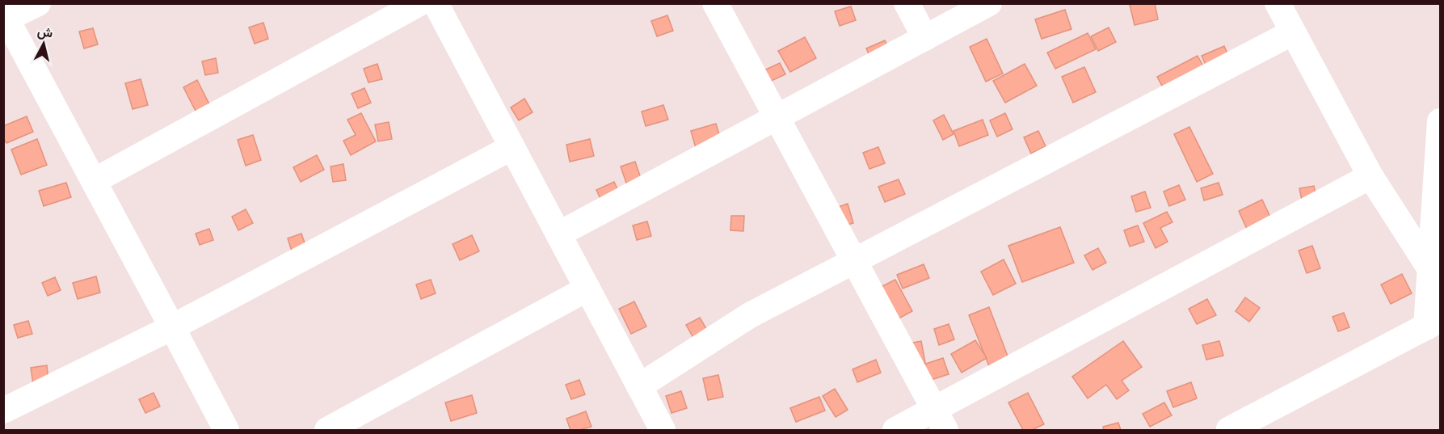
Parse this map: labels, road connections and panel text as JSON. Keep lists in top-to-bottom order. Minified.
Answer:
{"north":"top"}
